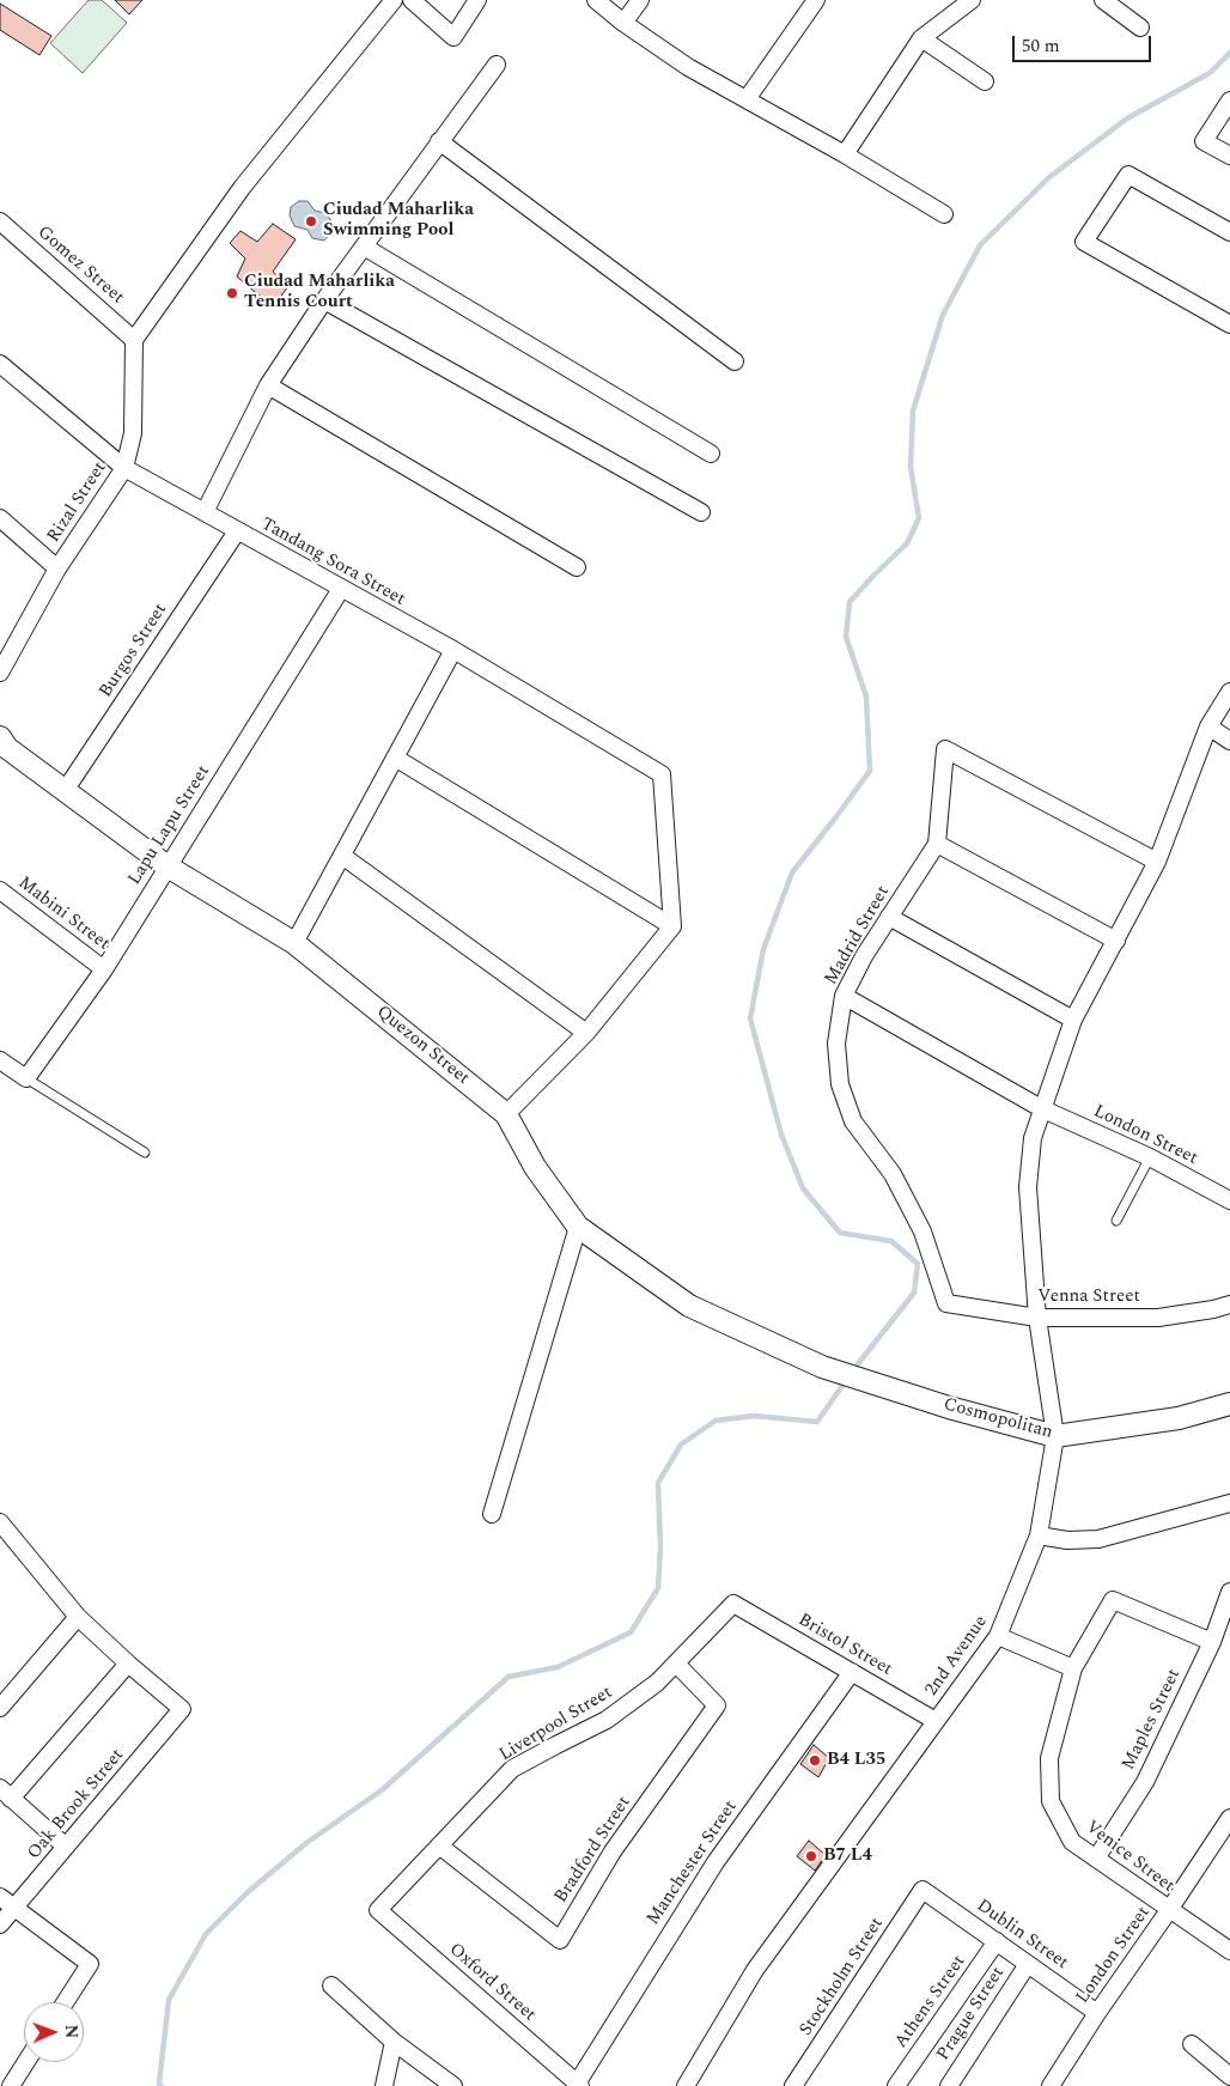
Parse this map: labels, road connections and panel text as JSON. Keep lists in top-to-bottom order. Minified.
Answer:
{"streets":{"street":["Gomez Street","Rizal Street","Tandang Sora Street","Burgos Street","Lapu Lapu Street","Mabini Street","Madrid Street","Quezon Street","London Street","Venna Street","Cosmopolitan","Bristol Street","2nd Avenue","Maples Street","Liverpool Street","Oak Brook Street","Bradford Street","Venice Street","Manchester Street","Dublin Street","Stockholm Street","Oxford Street","Athens Street","Prague Street"]},"crossings":[["Gomez Street","Rizal Street"],["Rizal Street","Tandang Sora Street"],["Tandang Sora Street","Burgos Street"],["Tandang Sora Street","Lapu Lapu Street"],["Burgos Street","Quezon Street"],["Lapu Lapu Street","Mabini Street"],["Lapu Lapu Street","Quezon Street"],["Madrid Street","London Street"],["Madrid Street","Venna Street"],["Madrid Street","2nd Avenue"],["Quezon Street","Cosmopolitan"],["London Street","2nd Avenue"],["London Street","Venice Street"],["London Street","Dublin Street"],["Venna Street","2nd Avenue"],["Cosmopolitan","2nd Avenue"],["Bristol Street","2nd Avenue"],["Bristol Street","Liverpool Street"],["Bristol Street","Manchester Street"],["Maples Street","Venice Street"],["Liverpool Street","Bradford Street"],["Liverpool Street","Oxford Street"],["Manchester Street","Oxford Street"],["Dublin Street","Stockholm Street"],["Dublin Street","Athens Street"],["Dublin Street","Prague Street"]],"places":["Ciudad Maharlika Swimming Pool","Ciudad Maharlika Tennis Court","B4 L35","B7 L4"],"scale_bar":"50 m","north":"right"}
